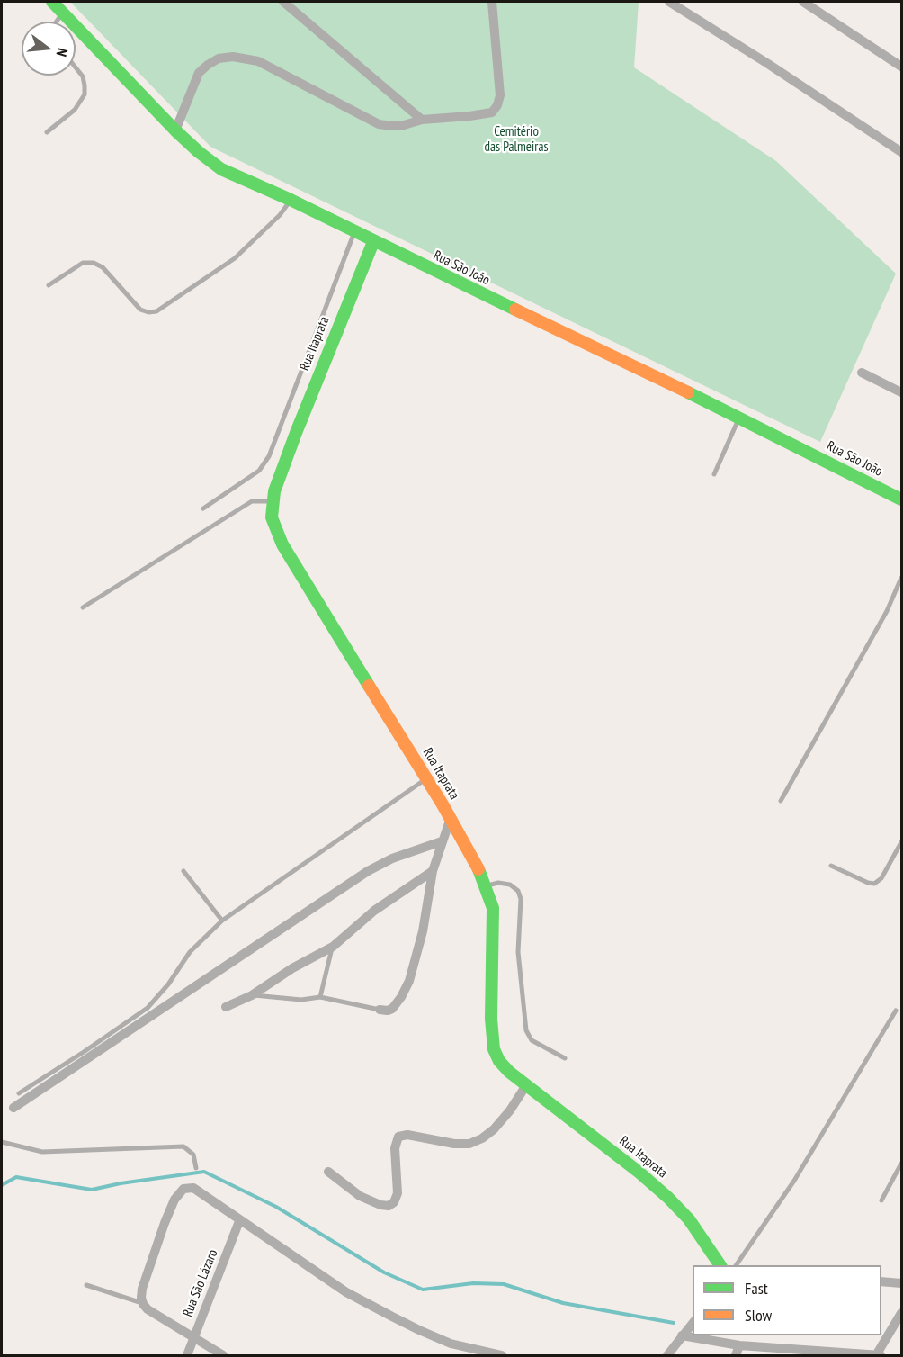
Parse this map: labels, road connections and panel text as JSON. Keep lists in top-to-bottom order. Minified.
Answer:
{"streets":{"street":["Rua São João","Rua Itaprata","Rua São Lázaro"]},"crossings":[["Rua São João","Rua Itaprata"]],"parks":["Cemitério das Palmeiras"],"legend":["Fast","Slow"],"north":"right"}
